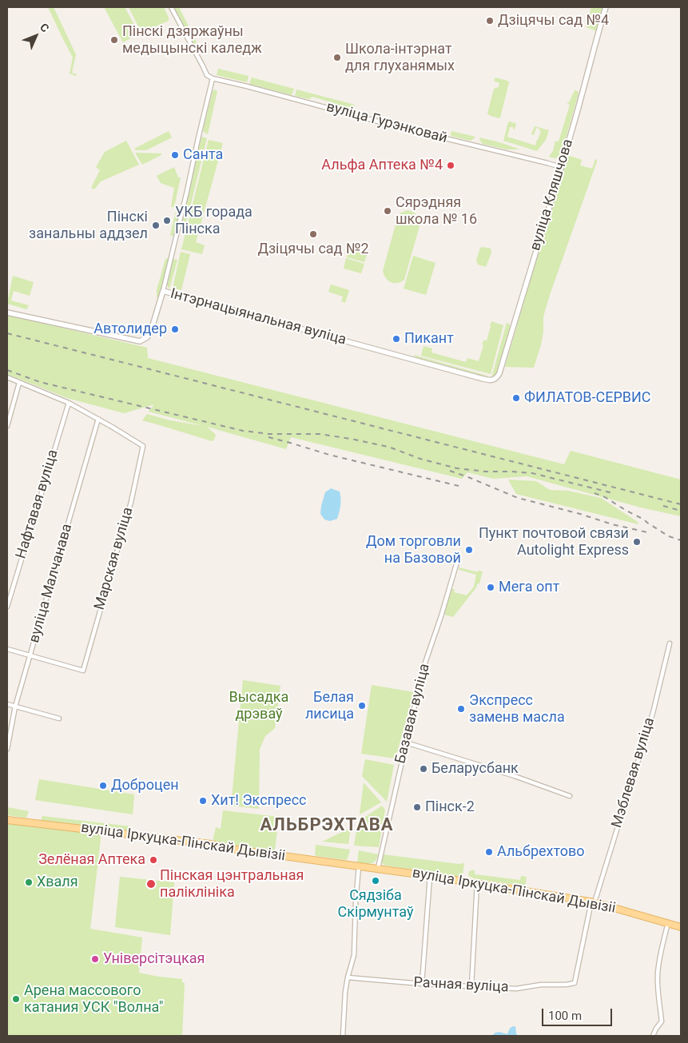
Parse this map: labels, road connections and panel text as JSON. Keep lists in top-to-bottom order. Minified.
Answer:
{"streets":{"main road":["вуліца Іркуцка-Пінскай Дывізіі"],"street":["вуліца Гурэнковай","вуліца Кляшчова","Інтэрнацыянальная вуліца","Нафтавая вуліца","Марская вуліца","вуліца Малчанава","Базавая вуліца","Мэблевая вуліца","Рачная вуліца"]},"crossings":[["вуліца Гурэнковай","вуліца Кляшчова"],["вуліца Кляшчова","Інтэрнацыянальная вуліца"],["Марская вуліца","вуліца Малчанава"],["Базавая вуліца","вуліца Іркуцка-Пінскай Дывізіі"],["Мэблевая вуліца","вуліца Іркуцка-Пінскай Дывізіі"],["Мэблевая вуліца","Рачная вуліца"]],"districts":["АЛЬБРЭХТАВА"],"parks":["Высадка дрэваў"],"places":["Дзіцячы сад №4","Пінскі дзяржаўны медыцынскі каледж","Школа-інтэрнат для глуханямых","Санта","Альфа Аптека №4","Сярэдняя школа № 16","УКБ горада Пінска","Пінскі занальны аддзел","Дзіцячы сад №2","Автолидер","Пикант","ФИЛАТОВ-СЕРВИС","Пункт почтовой связи Autolight Express","Дом торговли на Базовой","Мега опт","Белая лисица","Экспресс заменв масла","Беларусбанк","Доброцен","Хит! Экспресс","Пінск-2","Альбрехтово","Зелёная Аптека","Сядзіба Скірмунтаў","Хваля","Пінская цэнтральная паліклініка","Універсітэцкая","Арена массового катания УСК \"Волна\""],"scale_bar":"100 m","north":"top right"}
